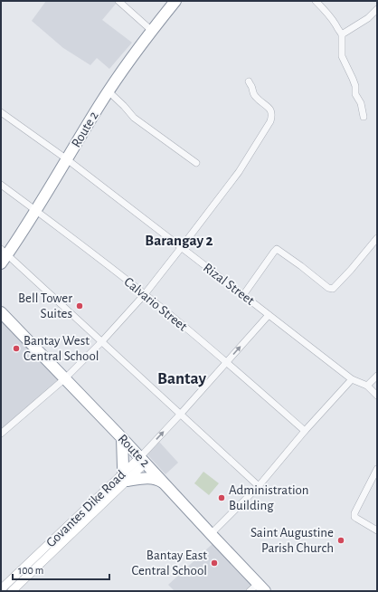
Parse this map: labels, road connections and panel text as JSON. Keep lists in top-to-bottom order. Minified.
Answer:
{"streets":{"highway":["Route 2"],"main road":["Govantes Dike Road"],"street":["Rizal Street","Calvario Street"]},"crossings":[["Route 2","Rizal Street"],["Route 2","Calvario Street"],["Route 2","Govantes Dike Road"]],"districts":["Barangay 2","Bantay"],"places":["Bell Tower Suites","Bantay West Central School","Administration Building","Saint Augustine Parish Church","Bantay East Central School"],"scale_bar":"100 m"}
